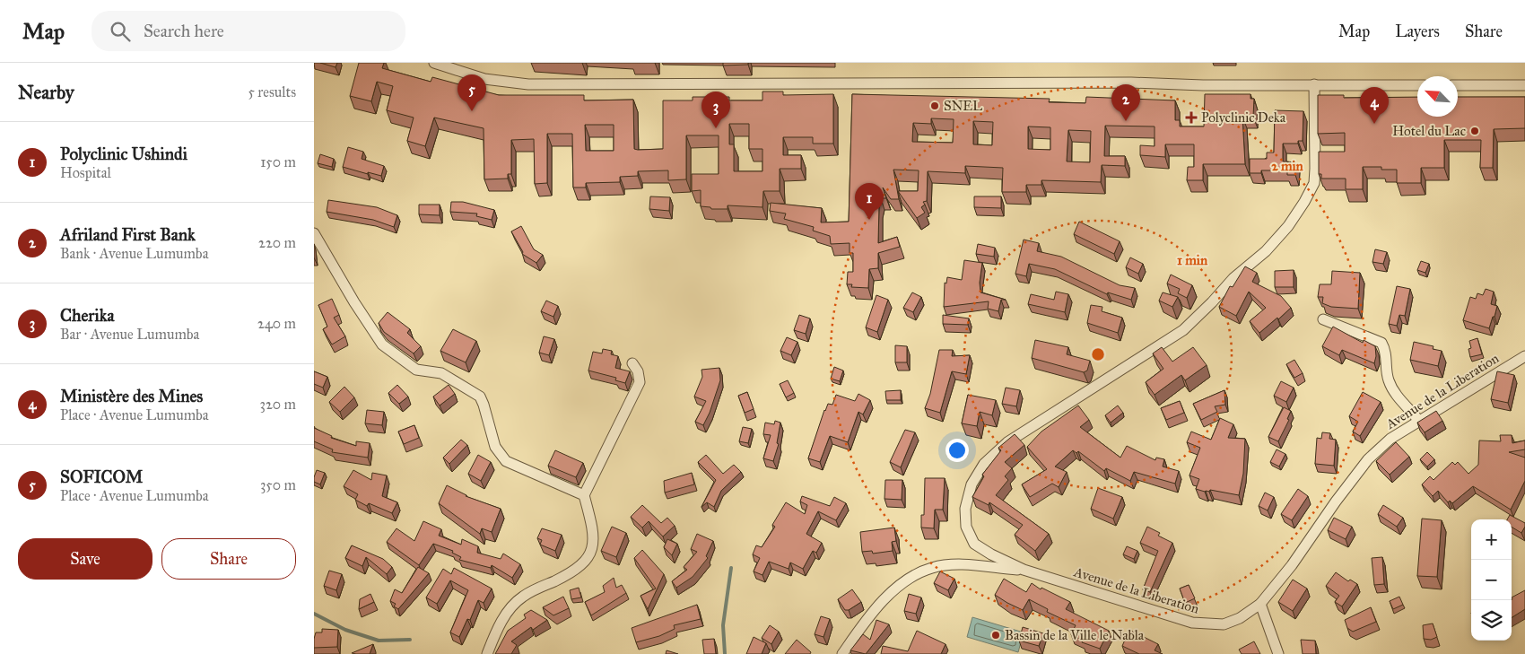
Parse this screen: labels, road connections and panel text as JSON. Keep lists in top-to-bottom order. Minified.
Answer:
{"streets":{"street":["Avenue de la Liberation"]},"places":{"other":["SNEL","Hotel du Lac","Bassin de la Ville le Nabla"],"health":["Polyclinic Deka"]},"north":"top left","page":{"header":"Map","search":"Search here","nav":["Map","Layers","Share"],"heading":["Nearby","5 results"],"pins":["5","2","4","3","1"],"list":[{"mark":"1","name":"Polyclinic Ushindi","note":"Hospital","value":"150 m"},{"mark":"2","name":"Afriland First Bank","note":"Bank · Avenue Lumumba","value":"220 m"},{"mark":"3","name":"Cherika","note":"Bar · Avenue Lumumba","value":"240 m"},{"mark":"4","name":"Ministère des Mines","note":"Place · Avenue Lumumba","value":"320 m"},{"mark":"5","name":"SOFICOM","note":"Place · Avenue Lumumba","value":"350 m"}],"map_buttons":["+","−"],"buttons":["Save","Share"]},"rings":["2 min","1 min"]}
